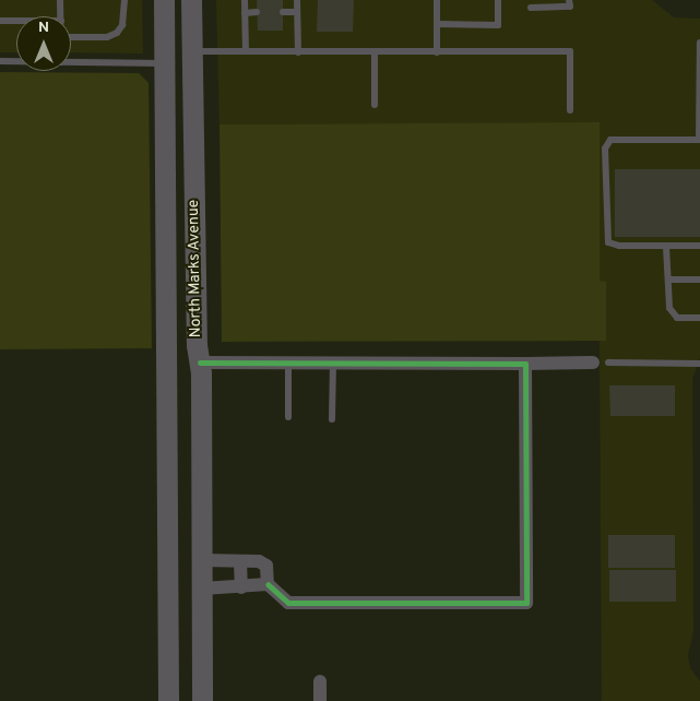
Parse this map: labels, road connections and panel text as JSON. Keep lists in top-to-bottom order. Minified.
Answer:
{"streets":{"main road":["North Marks Avenue"]},"north":"top"}
